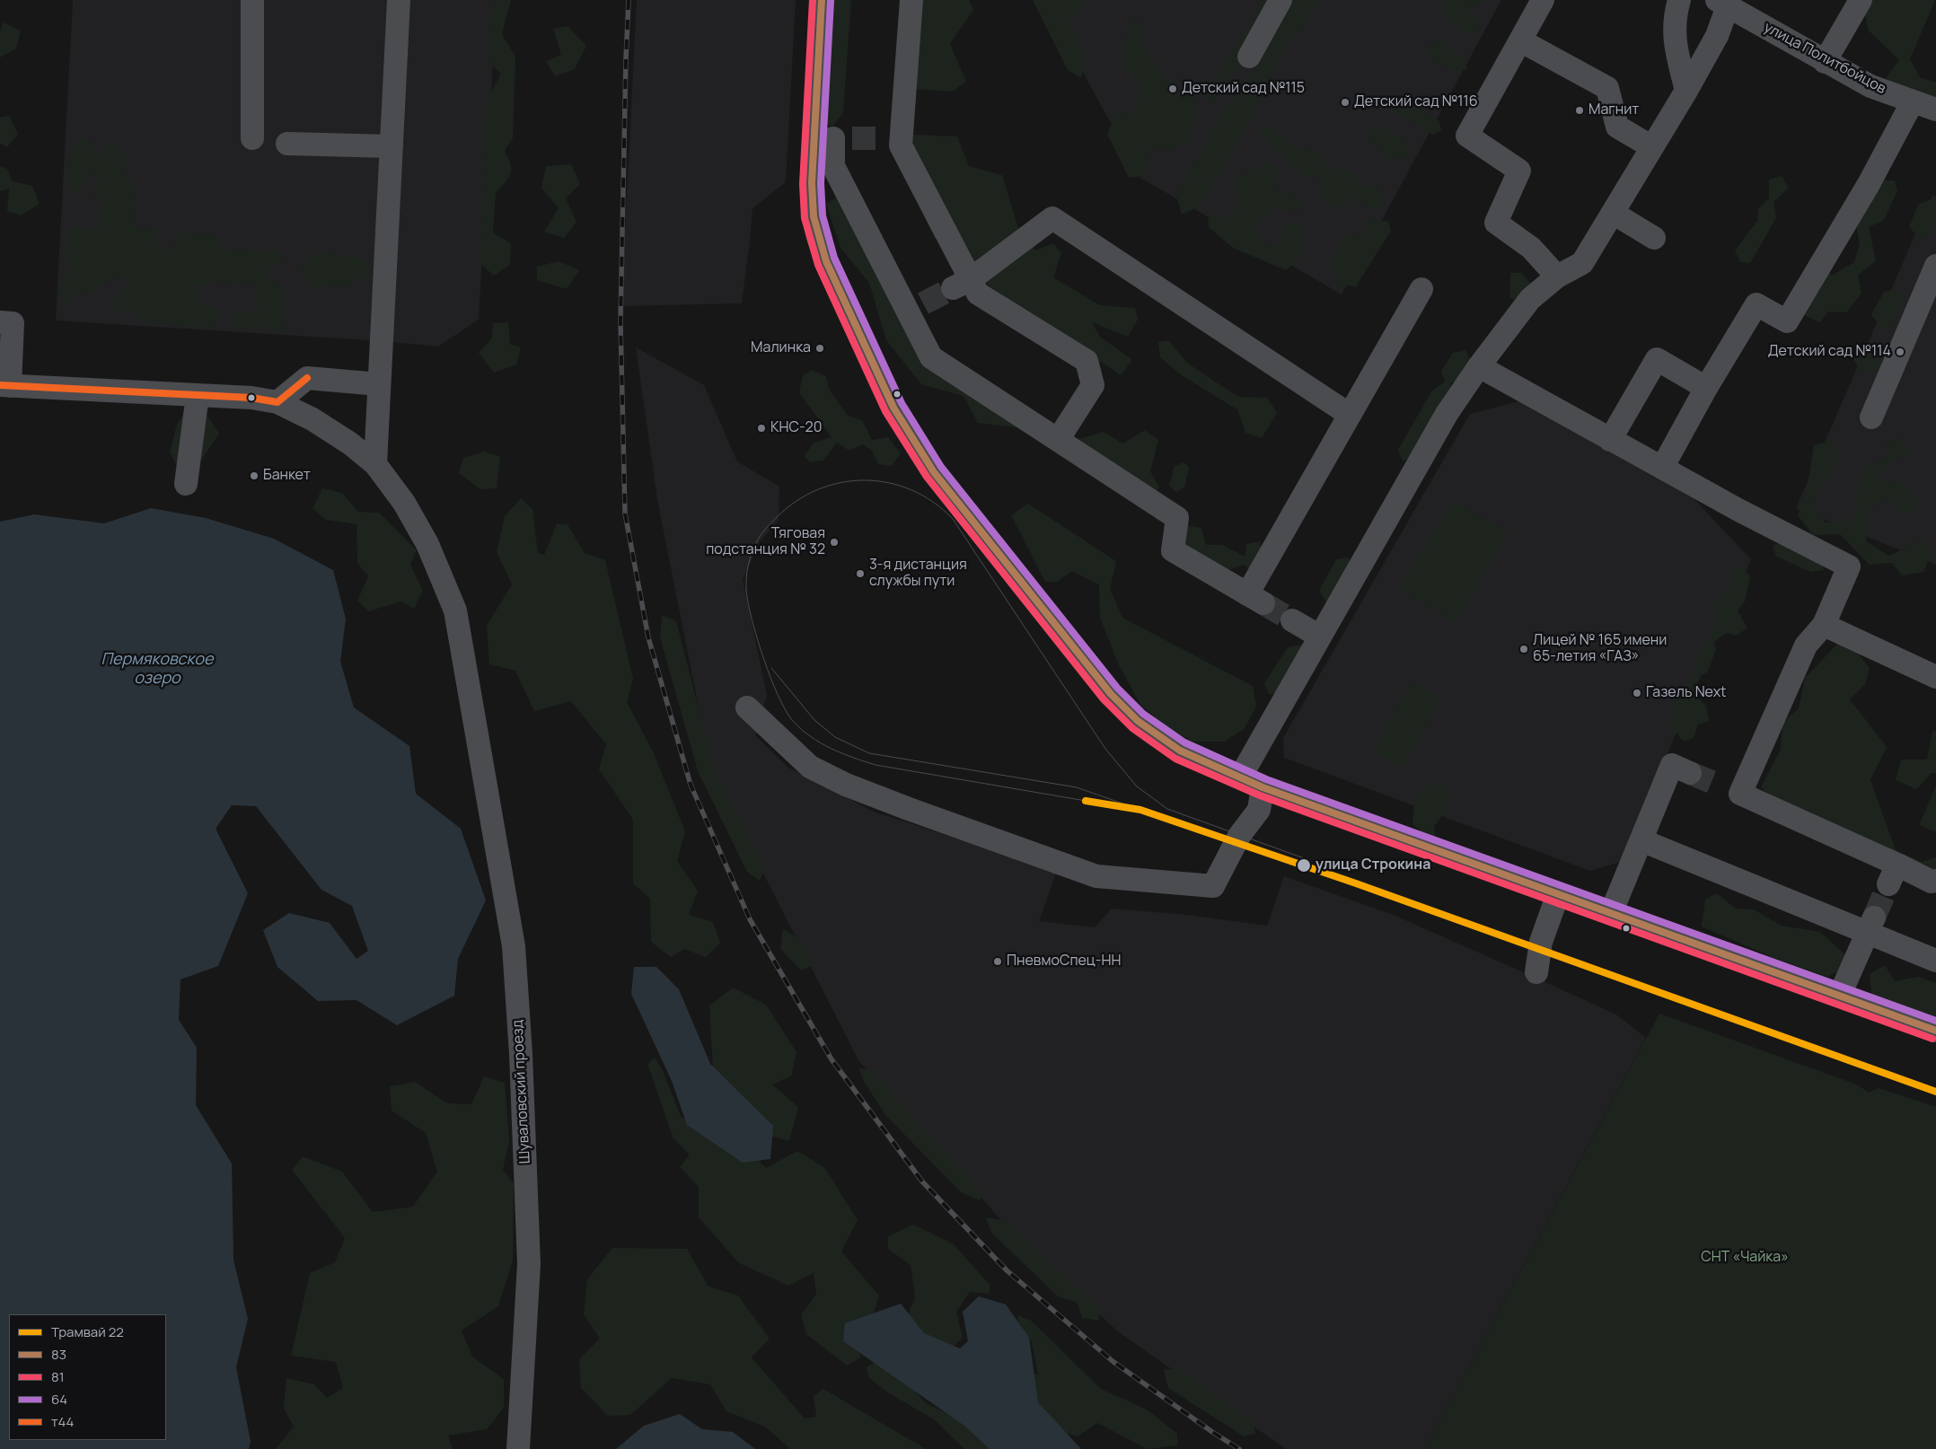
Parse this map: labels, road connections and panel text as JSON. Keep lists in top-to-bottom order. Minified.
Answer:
{"streets":{"street":["улица Политбойцов","Шуваловский проезд"]},"water":["Пермяковское озеро"],"parks":["СНТ «Чайка»"],"places":["Детский сад №115","Детский сад №116","Магнит","Малинка","Детский сад №114","КНС-20","Банкет","Тяговая подстанция № 32","3-я дистанция службы пути","Лицей № 165 имени 65-летия «ГАЗ»","Газель Next","улица Строкина","ПневмоСпец-НН"],"lines":["transit line 83","transit line 81","transit line 64","transit line т44","tram line 22"],"legend":["Трамвай 22","83","81","64","т44"]}
